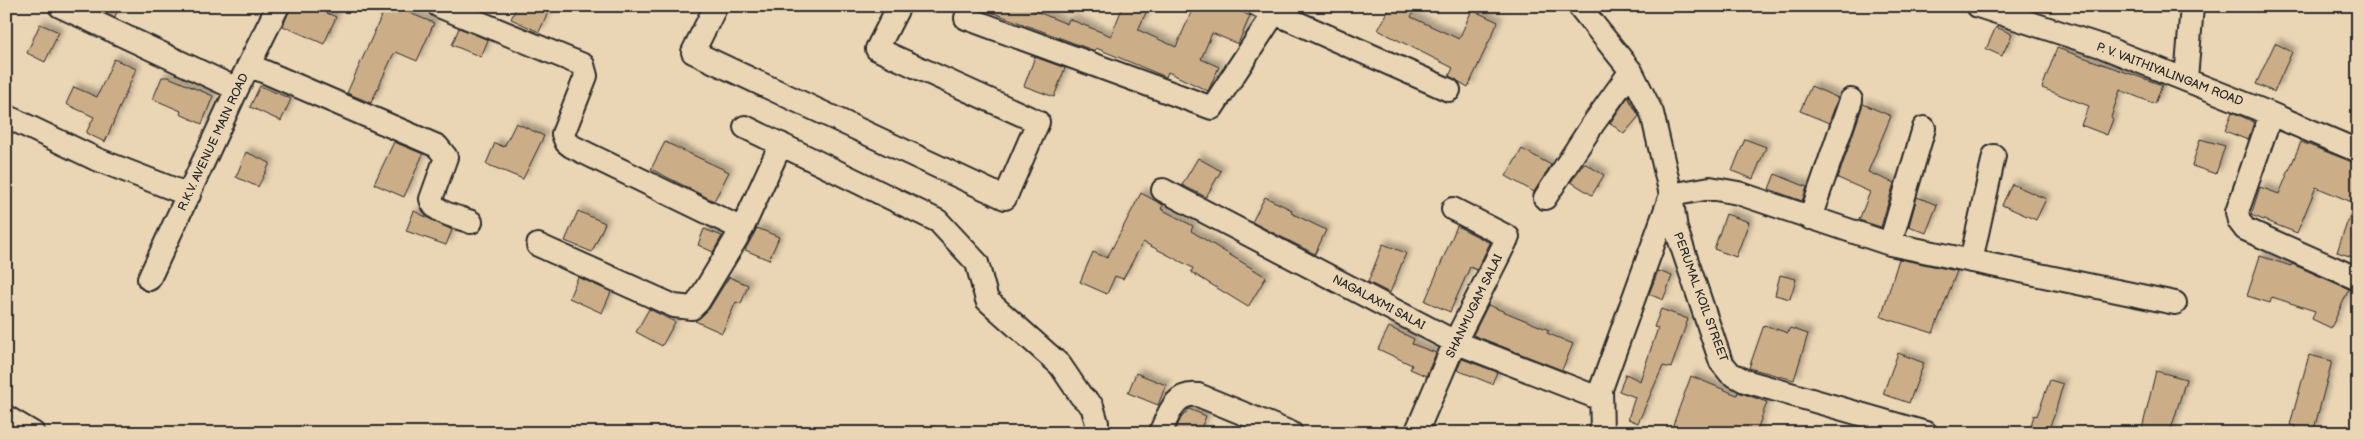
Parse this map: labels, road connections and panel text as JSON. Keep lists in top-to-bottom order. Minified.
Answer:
{"streets":{"street":["P. V. VAITHIYALINGAM ROAD","R.K.V. AVENUE MAIN ROAD","PERUMAL KOIL STREET","NAGALAXMI SALAI","SHANMUGAM SALAI"]},"crossings":[["NAGALAXMI SALAI","SHANMUGAM SALAI"]]}
